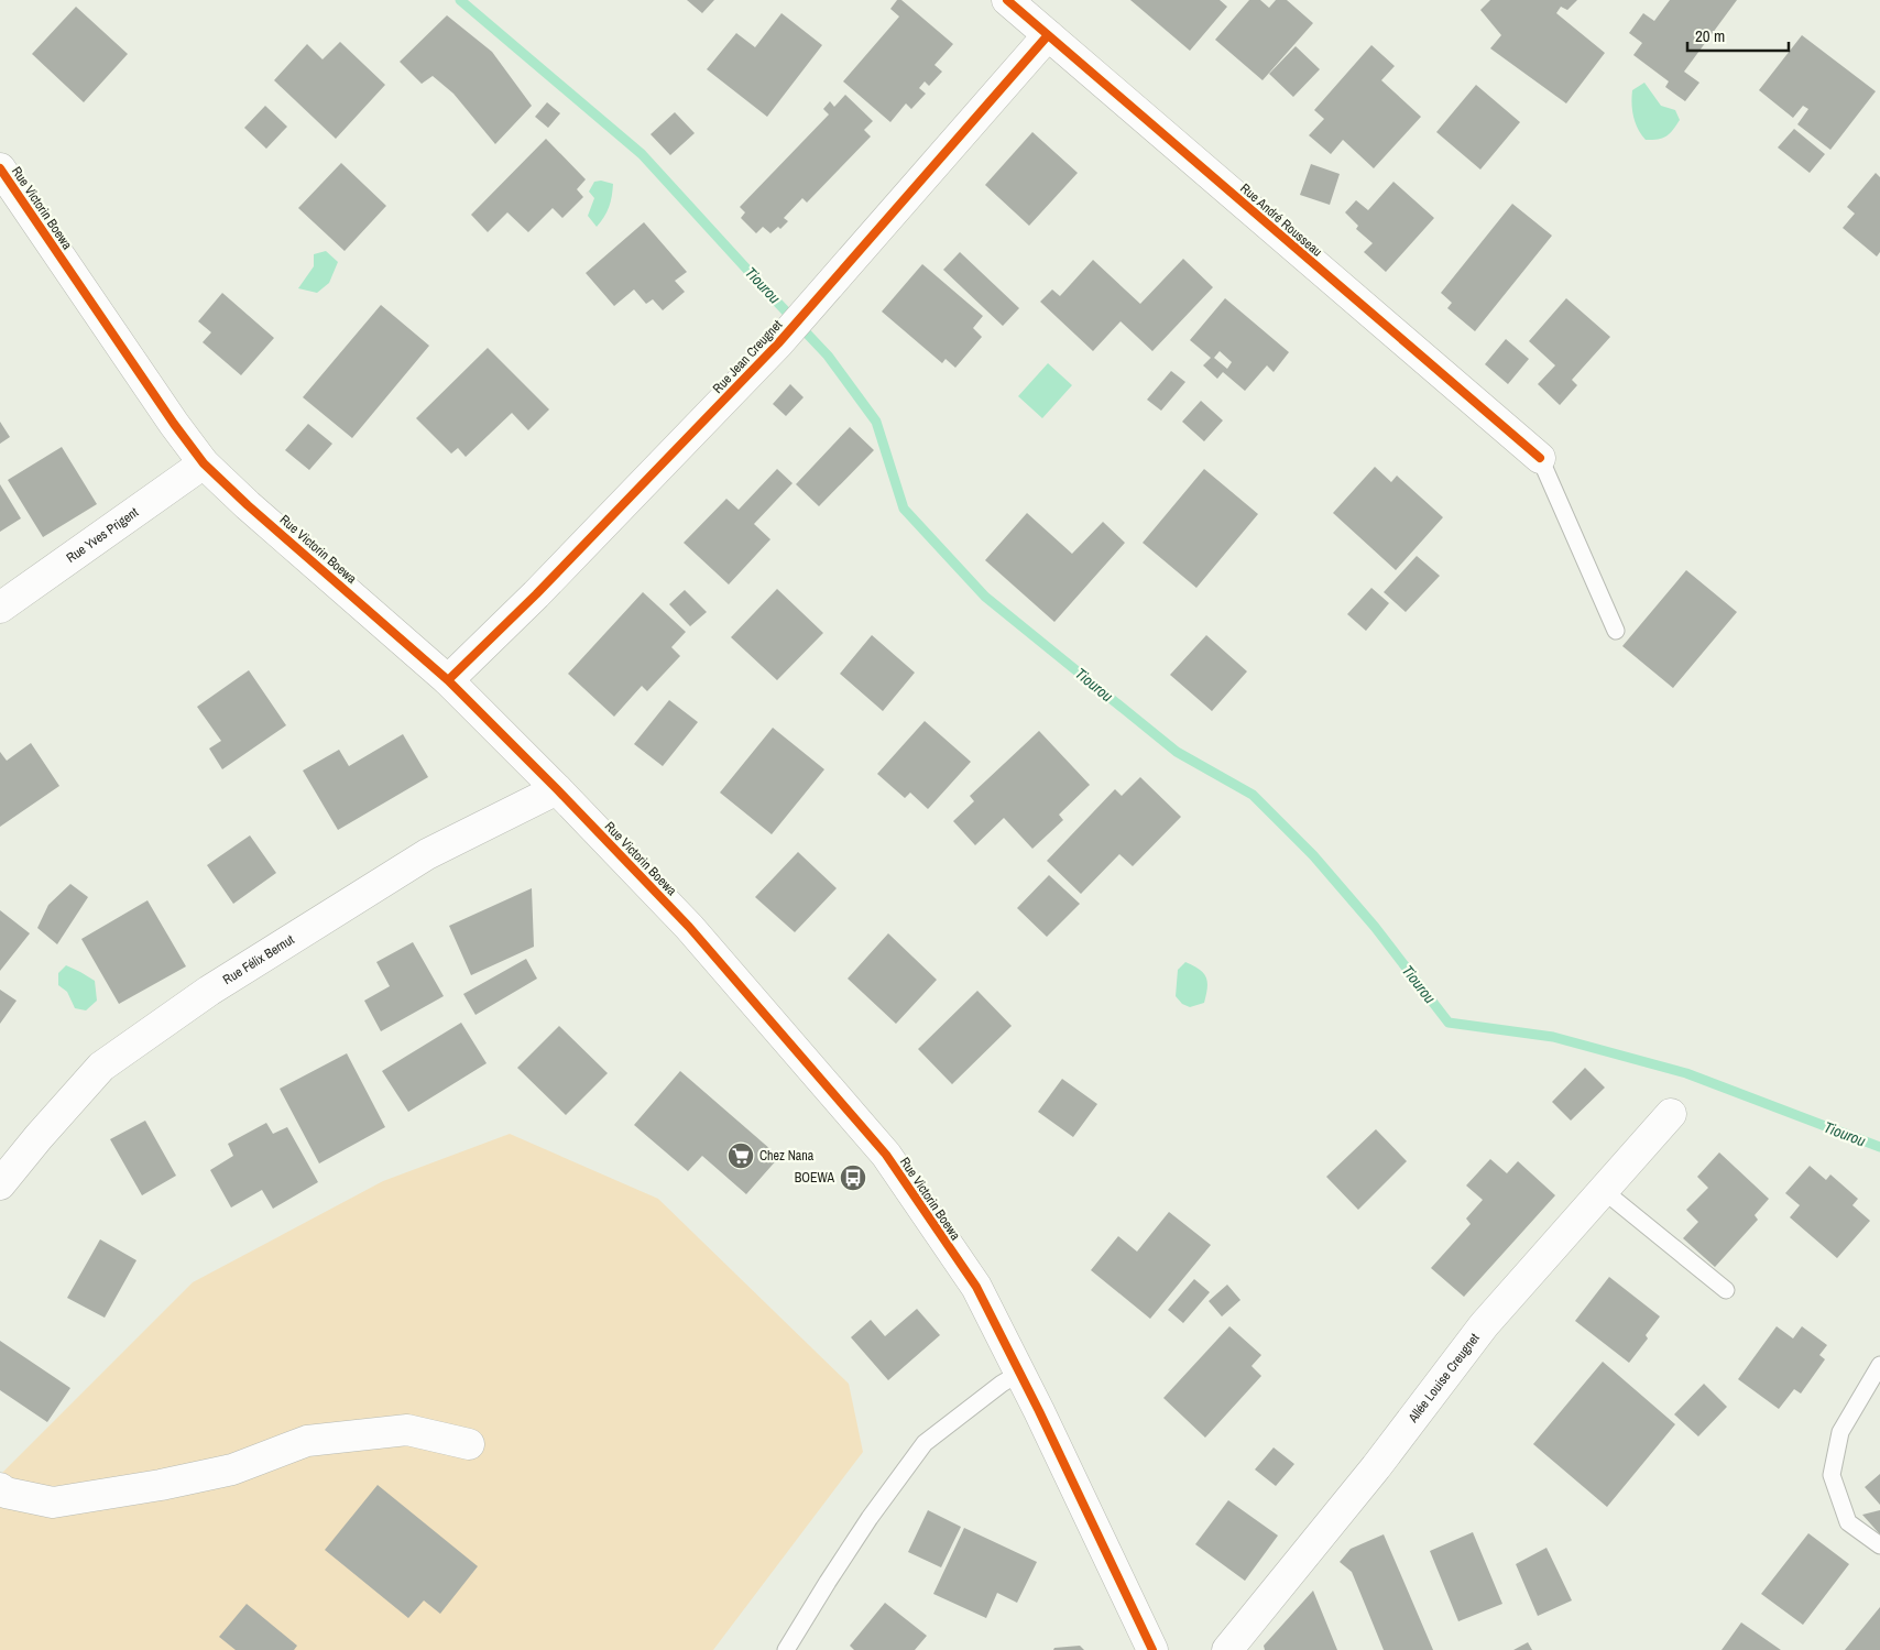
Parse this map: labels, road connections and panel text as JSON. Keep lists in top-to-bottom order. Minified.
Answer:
{"streets":{"street":["Rue Victorin Boewa","Rue André Rousseau","Rue Jean Creugnet","Rue Yves Prigent","Rue Félix Bernut","Allée Louise Creugnet"]},"crossings":[["Rue Victorin Boewa","Rue Jean Creugnet"],["Rue Victorin Boewa","Rue Yves Prigent"],["Rue Victorin Boewa","Rue Félix Bernut"],["Rue André Rousseau","Rue Jean Creugnet"]],"water":["Tiourou"],"places":{"supermarket":["Chez Nana"],"bus stop":["BOEWA"]},"scale_bar":"20 m"}
